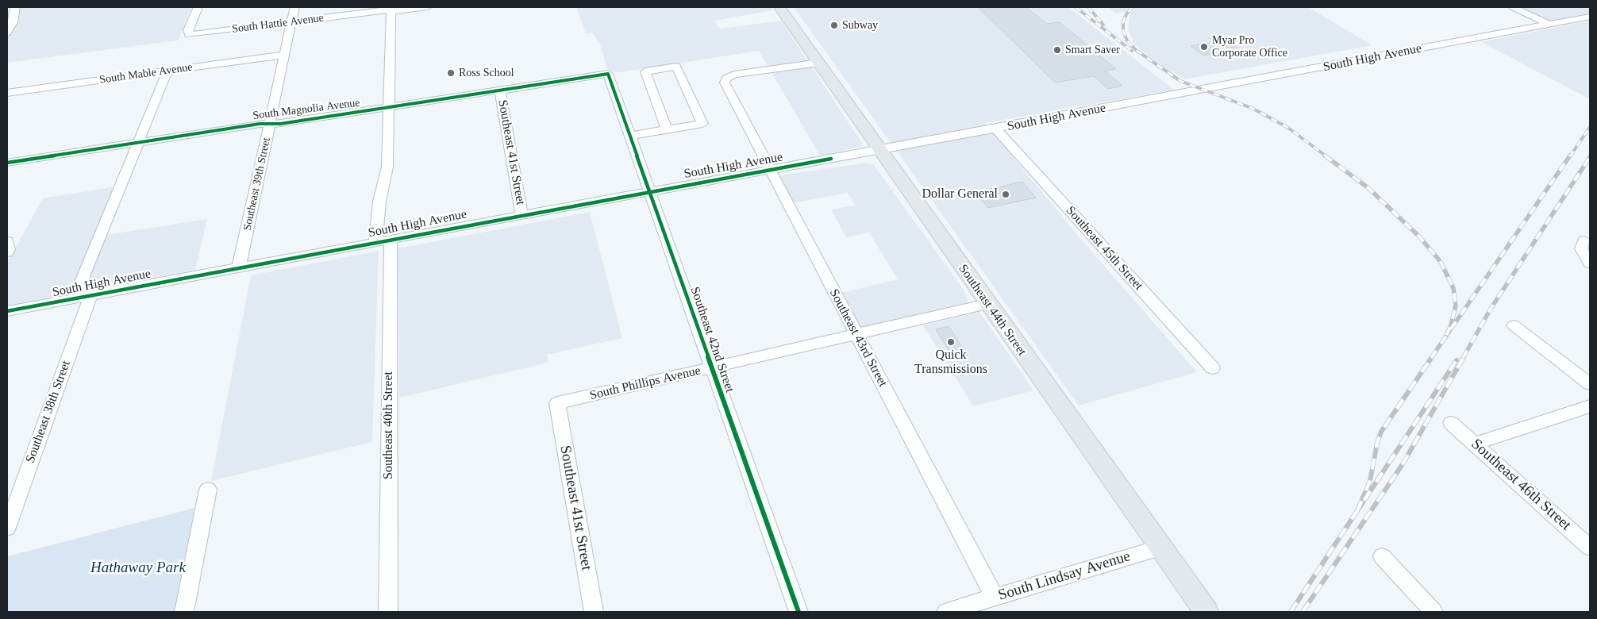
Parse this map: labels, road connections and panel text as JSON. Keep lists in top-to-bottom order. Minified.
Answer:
{"streets":{"main road":["Southeast 44th Street"],"street":["South Hattie Avenue","South High Avenue","South Mable Avenue","South Magnolia Avenue","Southeast 41st Street","Southeast 39th Street","Southeast 45th Street","Southeast 43rd Street","Southeast 42nd Street","South Phillips Avenue","Southeast 38th Street","Southeast 40th Street","Southeast 46th Street","South Lindsay Avenue"]},"crossings":[["South Hattie Avenue","Southeast 39th Street"],["South Hattie Avenue","Southeast 40th Street"],["South High Avenue","Southeast 41st Street"],["South High Avenue","Southeast 39th Street"],["South High Avenue","Southeast 45th Street"],["South High Avenue","Southeast 44th Street"],["South High Avenue","Southeast 43rd Street"],["South High Avenue","Southeast 42nd Street"],["South High Avenue","Southeast 38th Street"],["South High Avenue","Southeast 40th Street"],["South Mable Avenue","Southeast 39th Street"],["South Magnolia Avenue","Southeast 41st Street"],["South Magnolia Avenue","Southeast 39th Street"],["South Magnolia Avenue","Southeast 42nd Street"],["South Magnolia Avenue","Southeast 40th Street"],["Southeast 41st Street","South Phillips Avenue"],["Southeast 44th Street","Southeast 43rd Street"],["Southeast 44th Street","South Phillips Avenue"],["Southeast 44th Street","South Lindsay Avenue"],["Southeast 43rd Street","South Phillips Avenue"],["Southeast 43rd Street","South Lindsay Avenue"],["Southeast 42nd Street","South Phillips Avenue"]],"parks":["Hathaway Park"],"places":["Subway","Myar Pro Corporate Office","Smart Saver","Ross School","Dollar General","Quick Transmissions"]}
